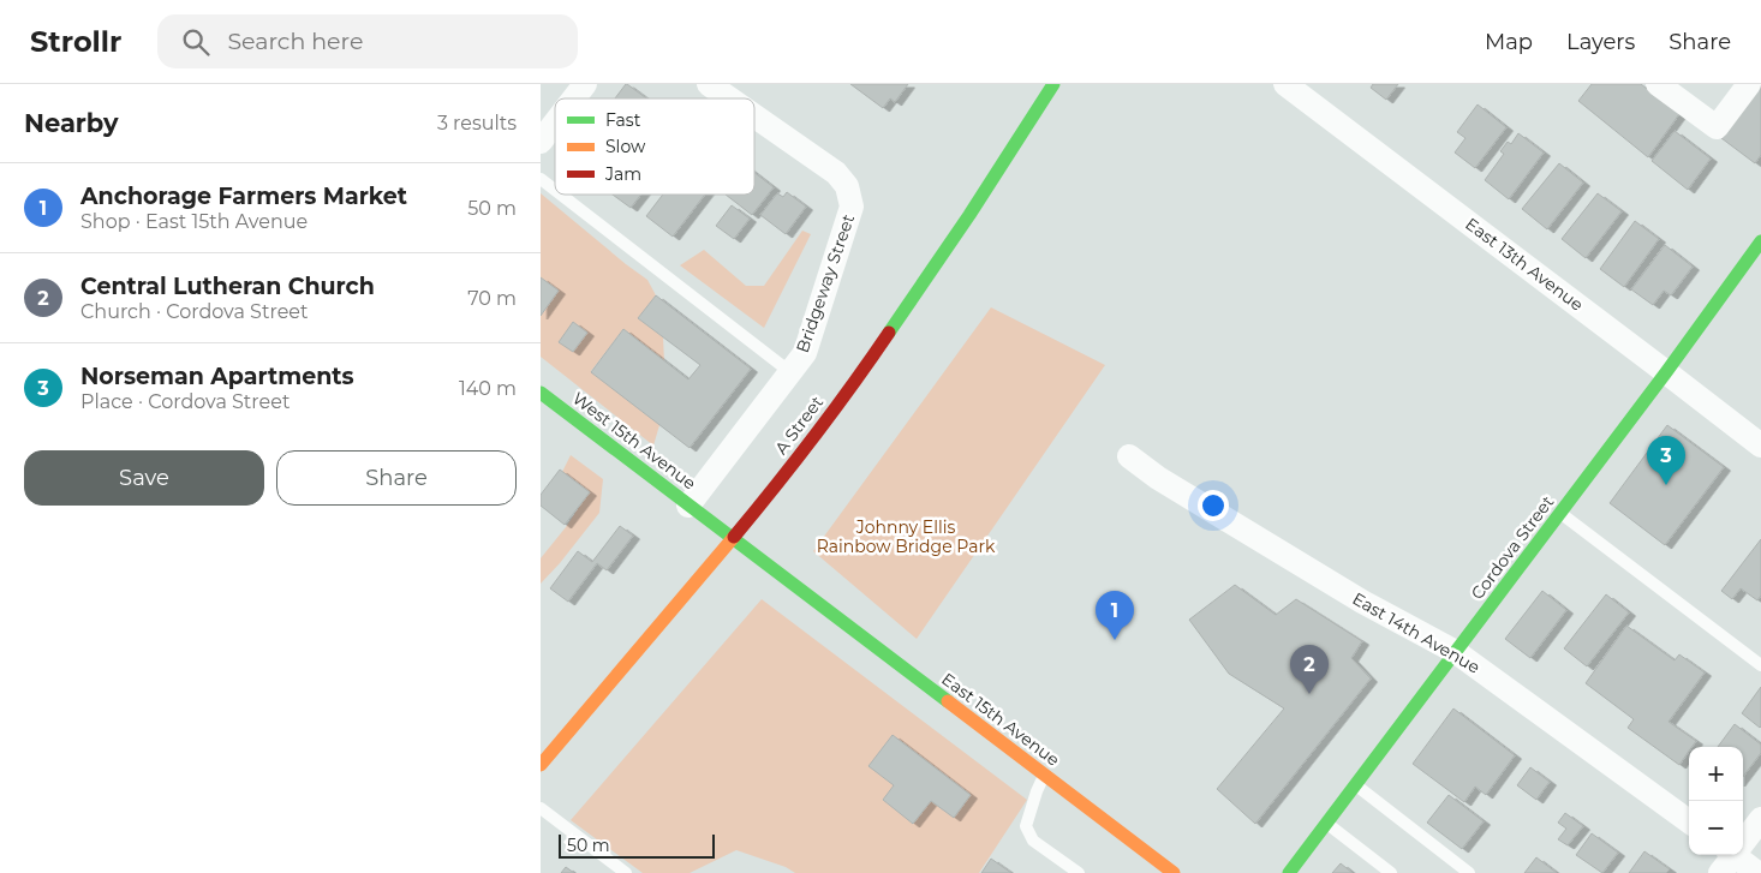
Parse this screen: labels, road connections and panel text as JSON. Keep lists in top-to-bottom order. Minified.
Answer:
{"streets":{"main road":["A Street","West 15th Avenue","Cordova Street","East 15th Avenue"],"street":["East 13th Avenue","Bridgeway Street","East 14th Avenue"]},"crossings":[["East 13th Avenue","Cordova Street"],["Bridgeway Street","West 15th Avenue"],["West 15th Avenue","East 15th Avenue"],["Cordova Street","East 14th Avenue"]],"parks":["Johnny Ellis Rainbow Bridge Park"],"legend":["Fast","Slow","Jam"],"scale_bar":"50 m","page":{"header":"Strollr","search":"Search here","nav":["Map","Layers","Share"],"heading":["Nearby","3 results"],"list":[{"mark":"1","name":"Anchorage Farmers Market","note":"Shop · East 15th Avenue","value":"50 m"},{"mark":"2","name":"Central Lutheran Church","note":"Church · Cordova Street","value":"70 m"},{"mark":"3","name":"Norseman Apartments","note":"Place · Cordova Street","value":"140 m"}],"buttons":["Save","Share"],"pins":["3","1","2"],"map_buttons":["+","−"],"scale":"50 m"}}
